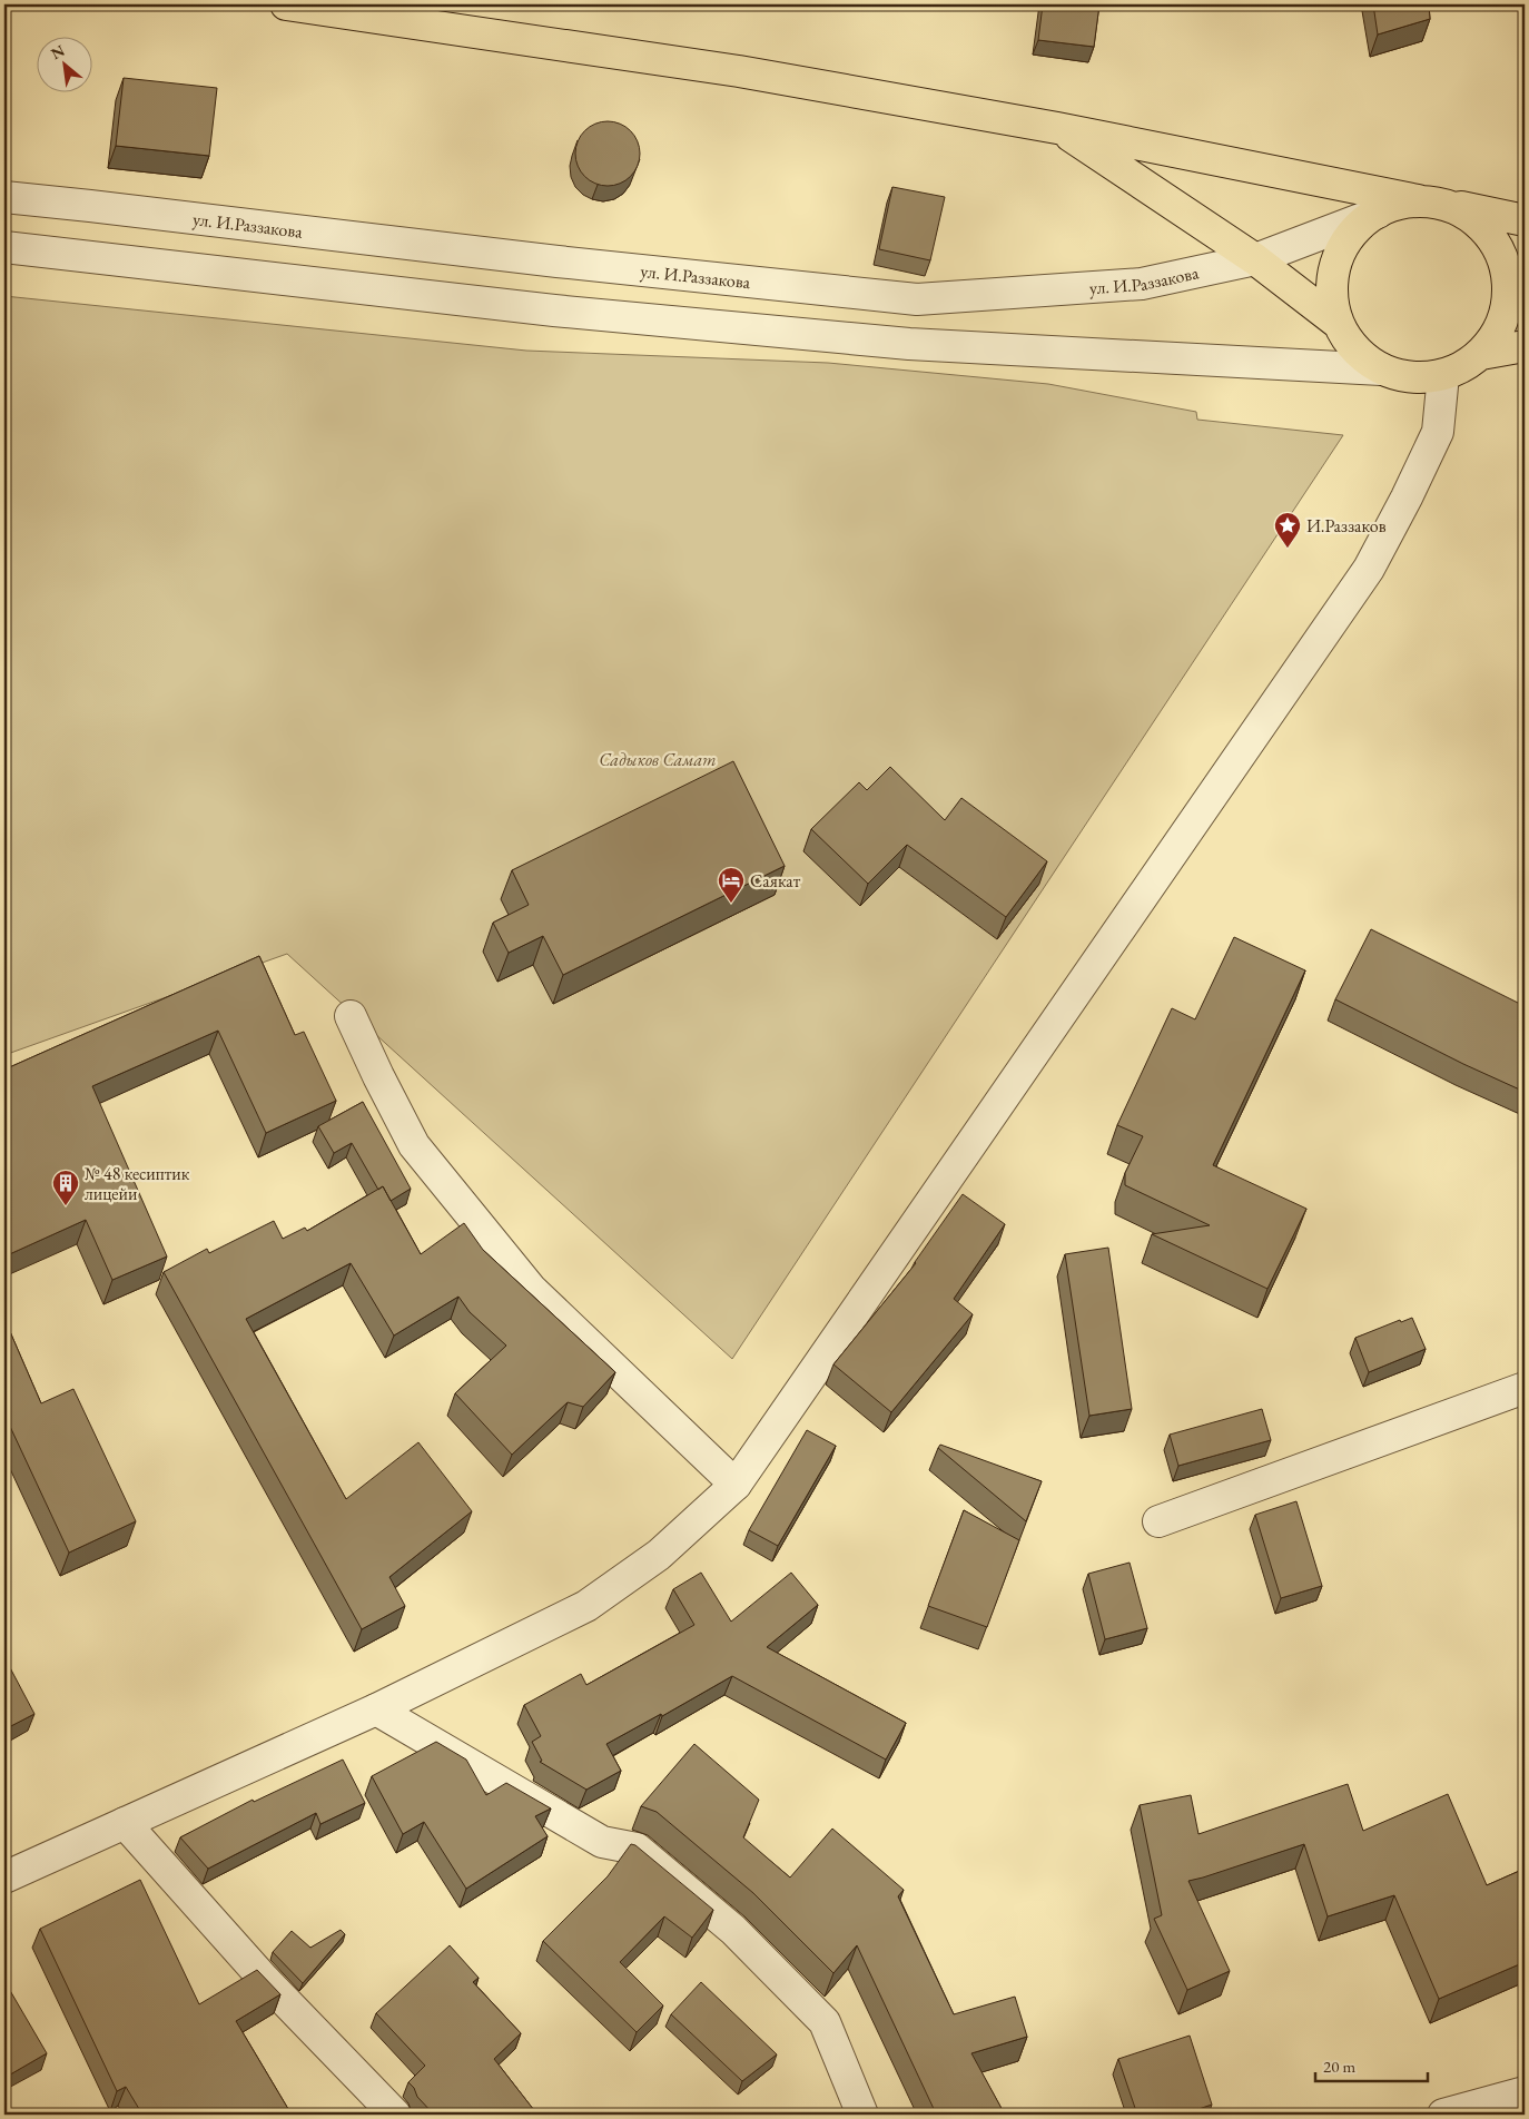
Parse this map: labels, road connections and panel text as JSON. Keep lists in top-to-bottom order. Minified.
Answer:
{"streets":{"street":["ул. И.Раззакова"]},"parks":["Садыков Самат"],"places":{"place":["И.Раззаков"],"hotel":["Саякат"],"building":["№ 48 кесиптик лицейи"]},"scale_bar":"20 m","north":"top left"}
